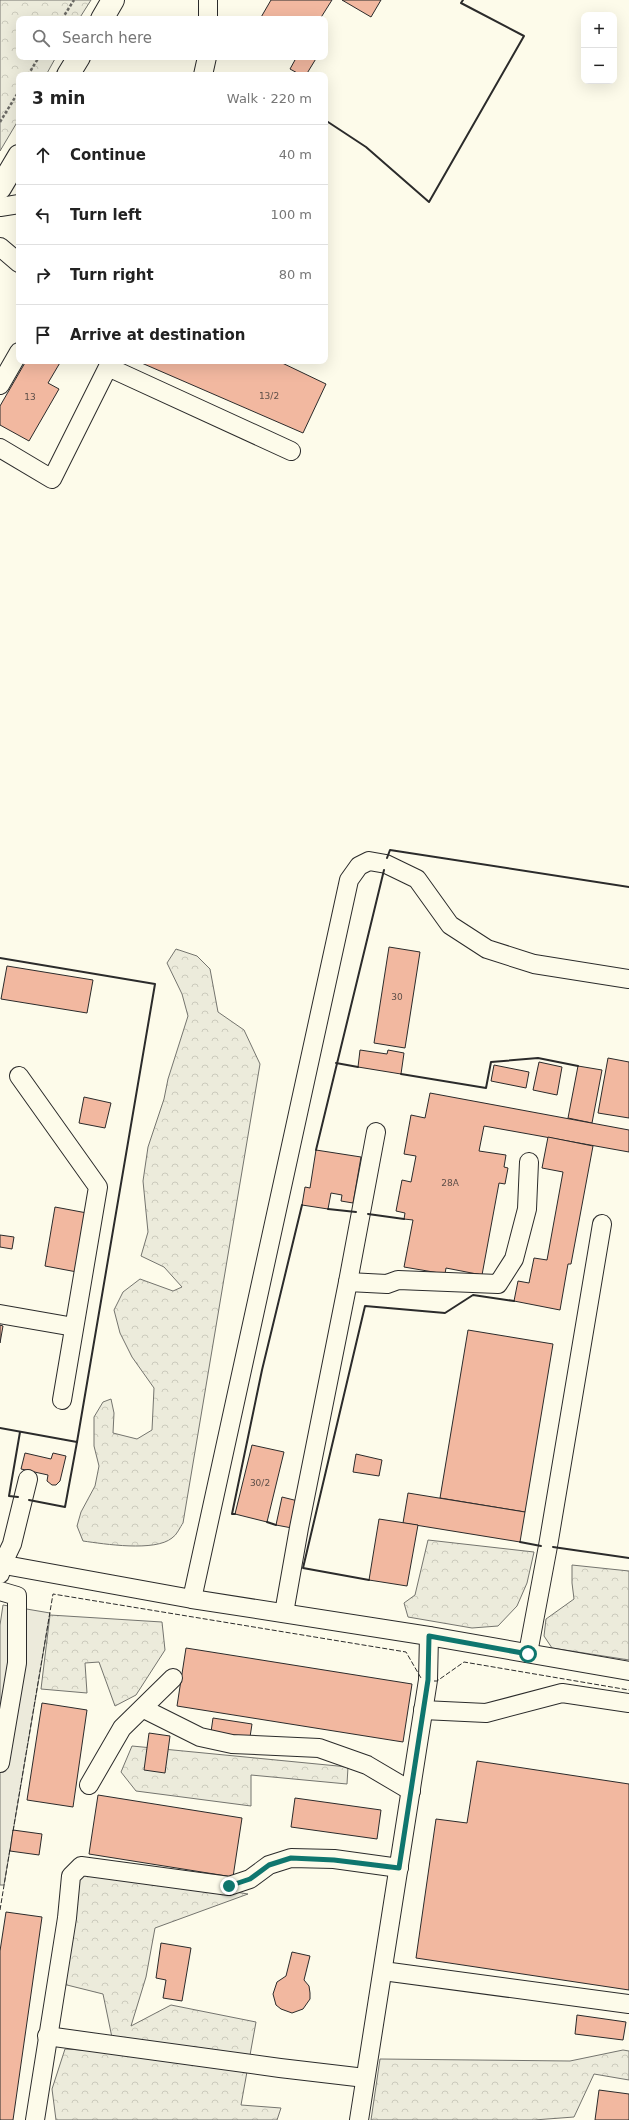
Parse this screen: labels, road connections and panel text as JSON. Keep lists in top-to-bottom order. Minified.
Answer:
{"house_numbers":["13/2","13","30","28А","30/2"],"page":{"map_buttons":["+","−"],"search":"Search here","heading":["3 min","Walk · 220 m"],"list":[["Continue","40 m"],["Turn left","100 m"],["Turn right","80 m"],"Arrive at destination"]}}
